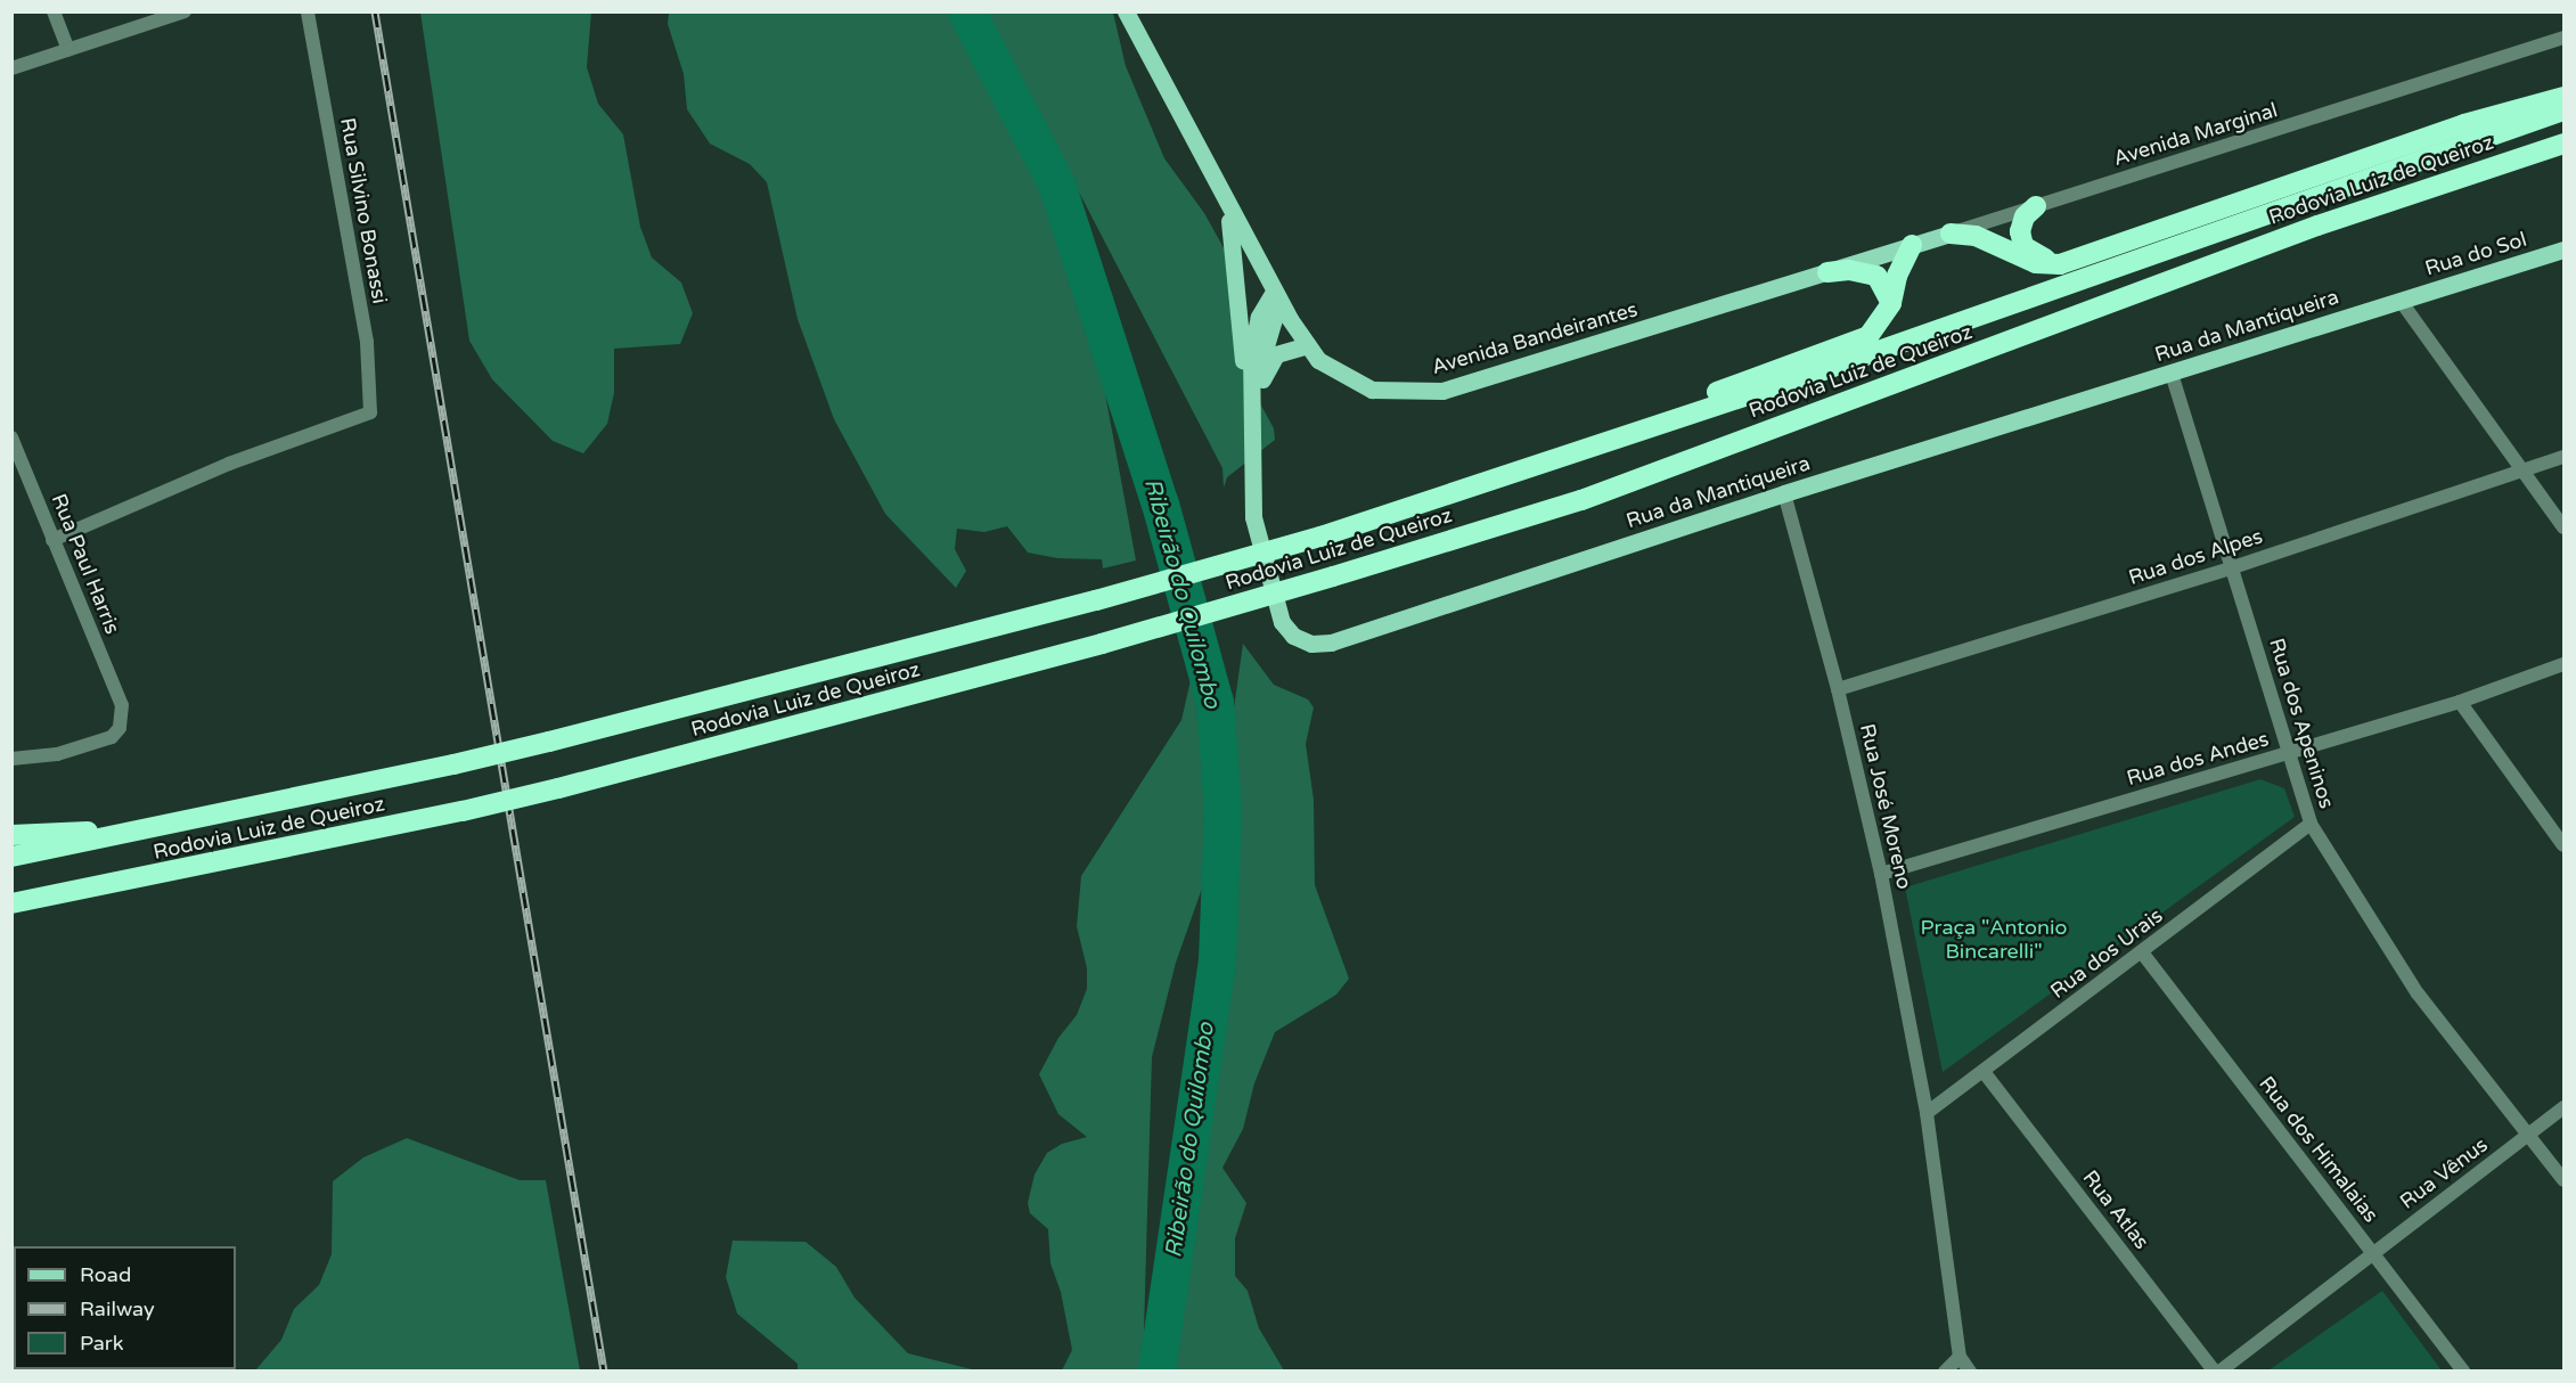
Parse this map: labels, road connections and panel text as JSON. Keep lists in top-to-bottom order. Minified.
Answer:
{"streets":{"highway":["Rodovia Luiz de Queiroz"],"main road":["Rua do Sol","Rua da Mantiqueira","Avenida Bandeirantes"],"street":["Avenida Marginal","Rua Silvino Bonassi","Rua dos Alpes","Rua Paul Harris","Rua dos Apeninos","Rua dos Andes","Rua José Moreno","Rua dos Urais","Rua dos Himalaias","Rua Vênus","Rua Atlas"]},"crossings":[["Avenida Marginal","Avenida Bandeirantes"],["Rua Silvino Bonassi","Rua Paul Harris"],["Rua do Sol","Rua da Mantiqueira"],["Rua da Mantiqueira","Avenida Bandeirantes"],["Rua da Mantiqueira","Rua dos Apeninos"],["Rua da Mantiqueira","Rua José Moreno"],["Rua dos Alpes","Rua dos Apeninos"],["Rua dos Alpes","Rua José Moreno"],["Rua dos Apeninos","Rua dos Andes"],["Rua dos Apeninos","Rua dos Urais"],["Rua dos Apeninos","Rua Vênus"],["Rua dos Andes","Rua José Moreno"],["Rua José Moreno","Rua dos Urais"],["Rua dos Urais","Rua dos Himalaias"],["Rua dos Urais","Rua Atlas"],["Rua dos Himalaias","Rua Vênus"],["Rua Vênus","Rua Atlas"]],"water":["Ribeirão do Quilombo"],"parks":["Praça \"Antonio Bincarelli\""],"legend":["Road","Railway","Park"]}
